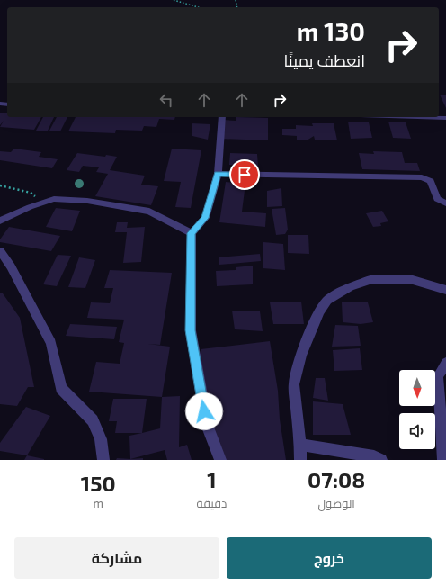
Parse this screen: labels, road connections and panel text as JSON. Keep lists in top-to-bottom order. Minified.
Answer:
{"north":"bottom","page":{"turn":["130 m","انعطف يمينًا"],"eta":["07:08","الوصول","1","دقيقة","150","m"],"buttons":["خروج","مشاركة"]}}
